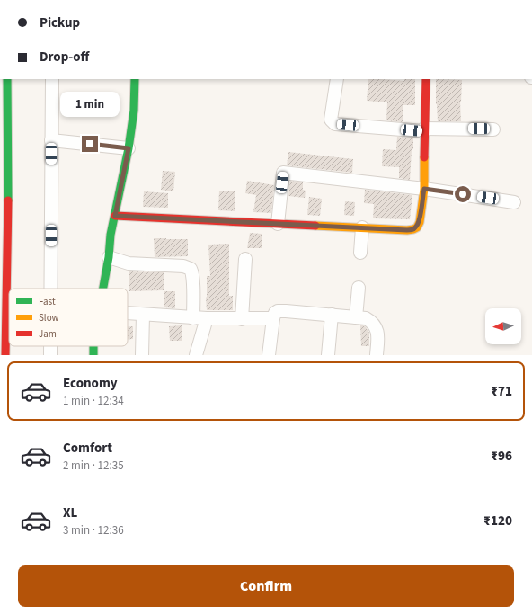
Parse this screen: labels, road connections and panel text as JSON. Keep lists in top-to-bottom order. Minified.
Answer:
{"legend":["Fast","Slow","Jam"],"north":"left","page":{"banner":["Pickup","Drop-off"],"bubble":"1 min","list":[{"name":"Economy","note":"1 min · 12:34","value":"₹71"},{"name":"Comfort","note":"2 min · 12:35","value":"₹96"},{"name":"XL","note":"3 min · 12:36","value":"₹120"}],"buttons":"Confirm"}}
